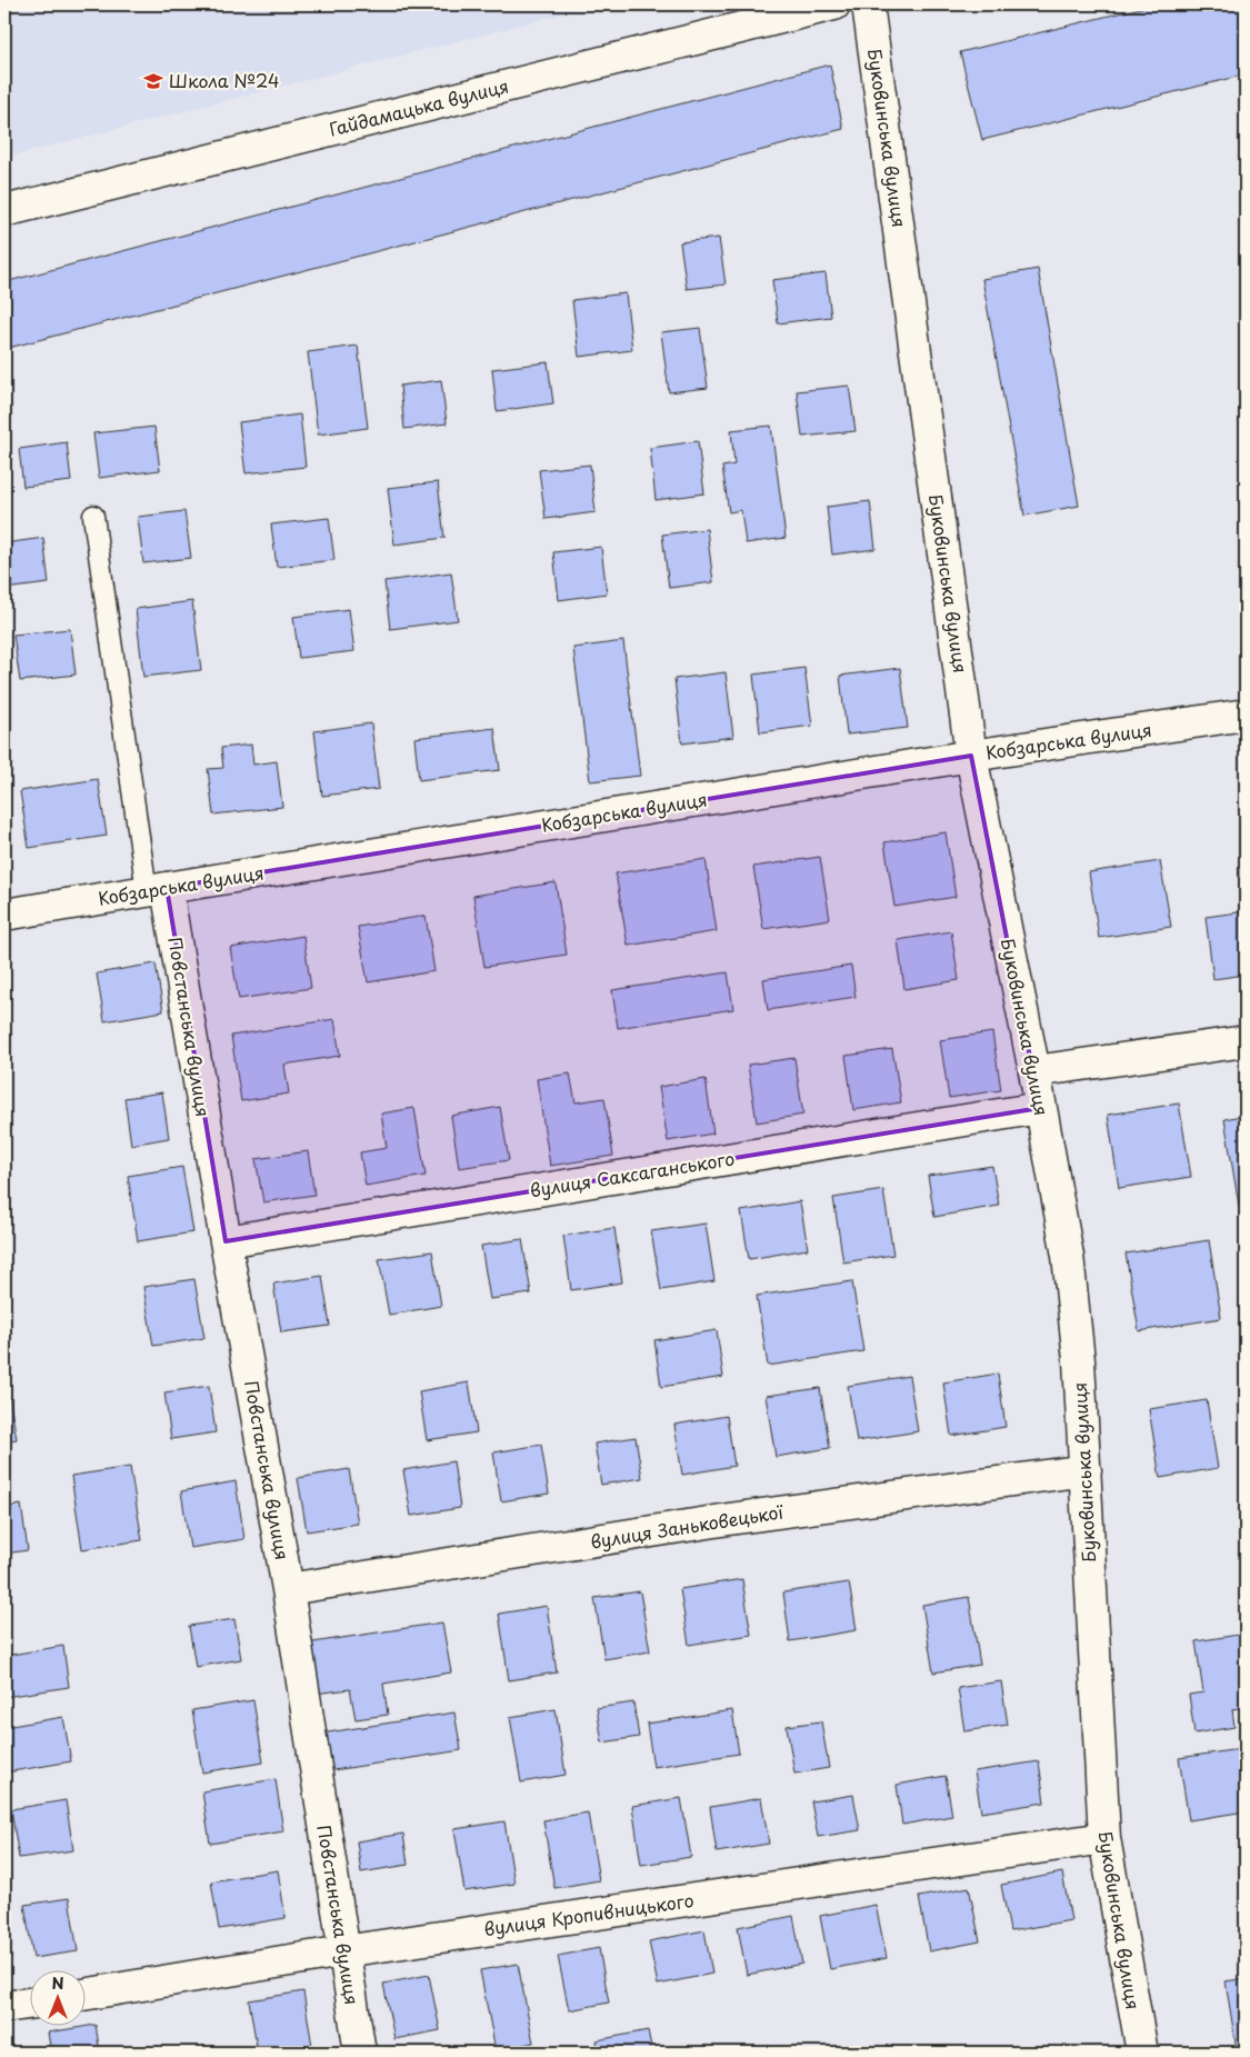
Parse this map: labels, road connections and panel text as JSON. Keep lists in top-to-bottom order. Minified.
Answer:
{"streets":{"street":["Гайдамацька вулиця","Буковинська вулиця","Кобзарська вулиця","Повстанська вулиця","вулиця Саксаганського","вулиця Заньковецької","вулиця Кропивницького"]},"crossings":[["Буковинська вулиця","Кобзарська вулиця"],["Буковинська вулиця","вулиця Саксаганського"],["Буковинська вулиця","вулиця Заньковецької"],["Буковинська вулиця","вулиця Кропивницького"],["Кобзарська вулиця","Повстанська вулиця"],["Повстанська вулиця","вулиця Саксаганського"],["Повстанська вулиця","вулиця Заньковецької"],["Повстанська вулиця","вулиця Кропивницького"]],"places":{"school or university":["Школа №24"]},"north":"top"}
